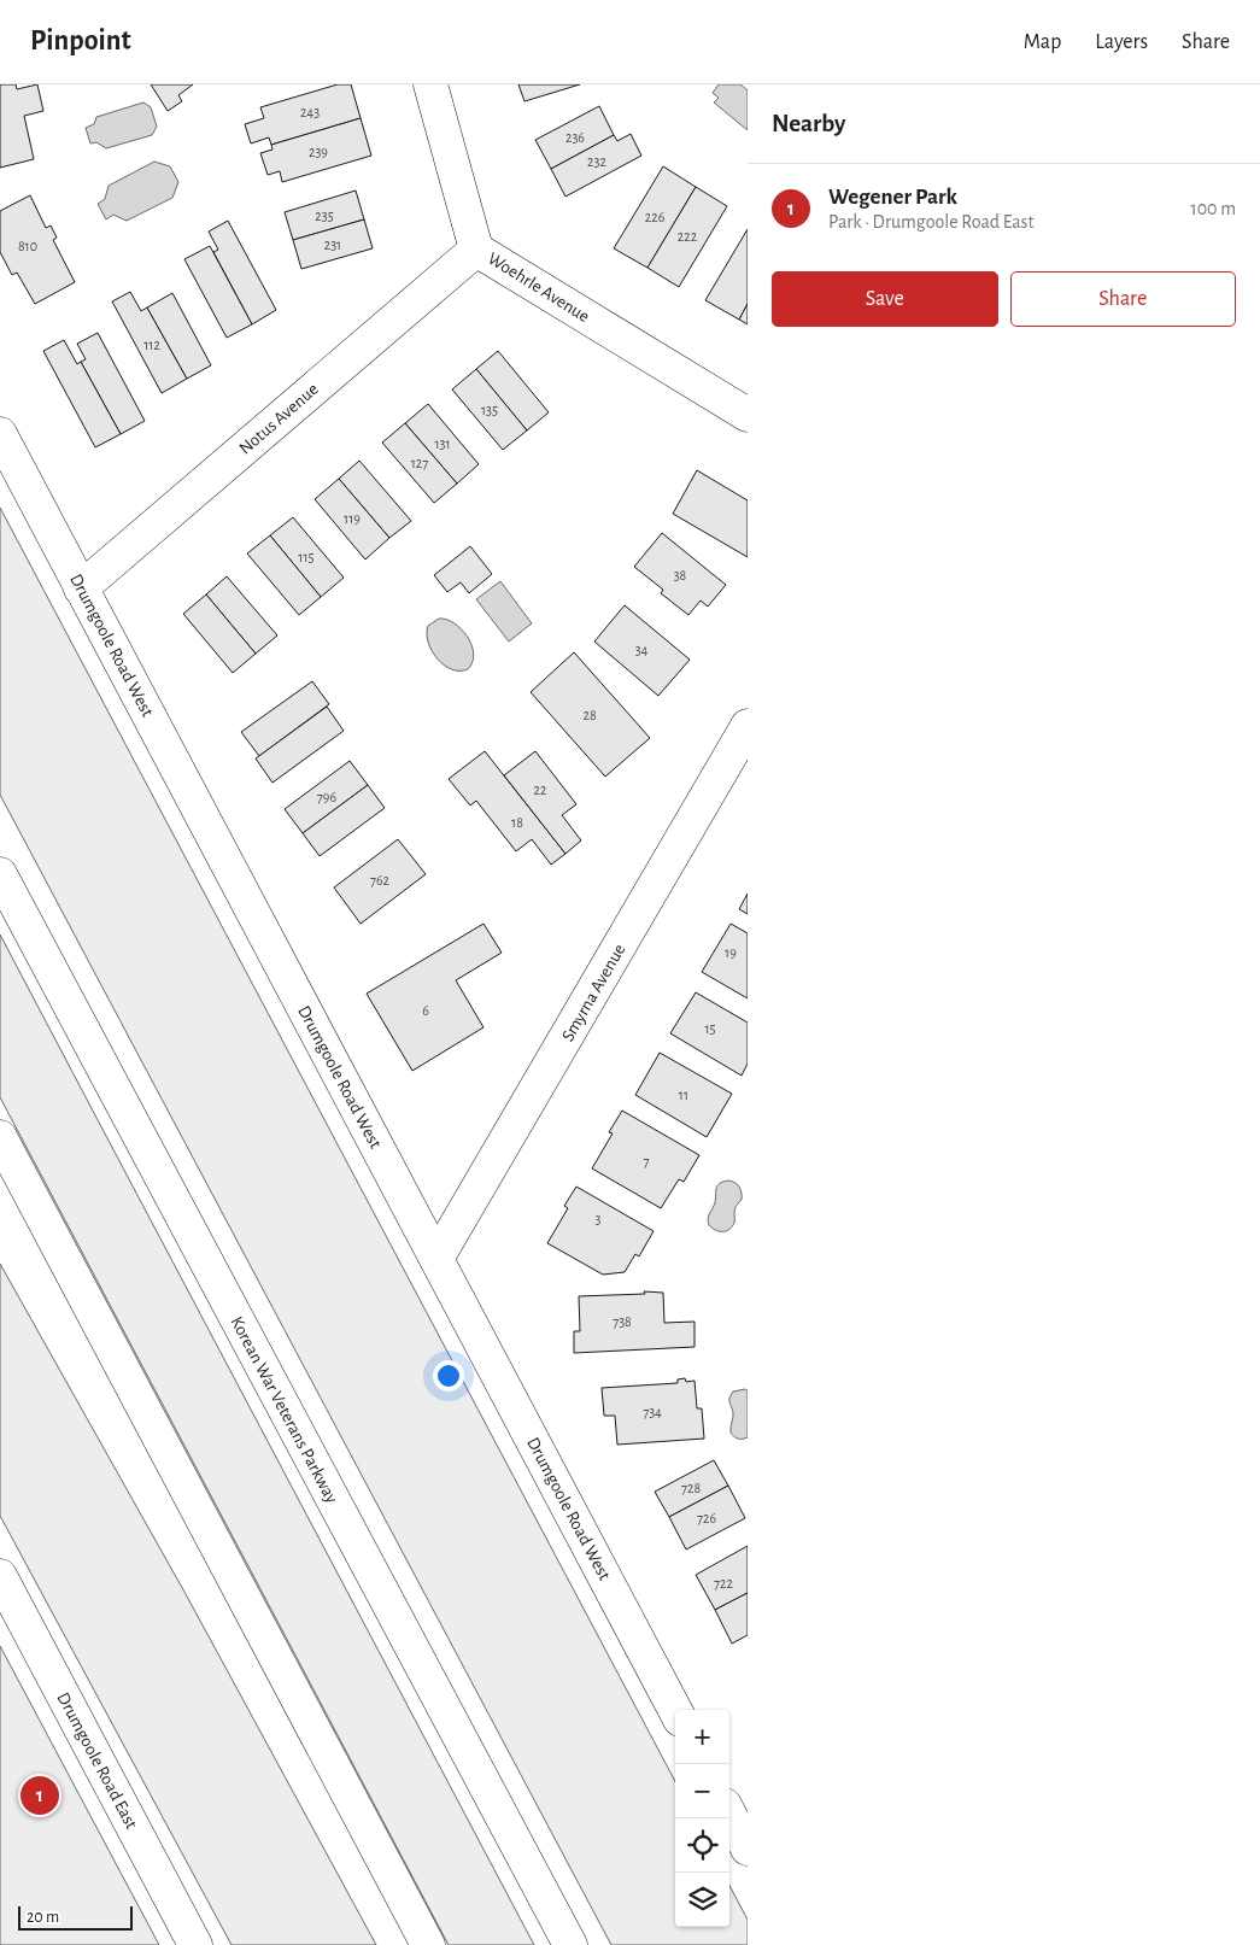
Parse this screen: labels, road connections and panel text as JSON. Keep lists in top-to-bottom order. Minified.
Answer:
{"streets":{"main road":["Woehrle Avenue","Notus Avenue","Drumgoole Road West","Smyrna Avenue","Korean War Veterans Parkway","Drumgoole Road East"]},"crossings":[["Woehrle Avenue","Notus Avenue"],["Notus Avenue","Drumgoole Road West"],["Drumgoole Road West","Smyrna Avenue"]],"house_numbers":["243","236","239","232","235","226","222","231","810","112","135","131","127","119","115","38","34","28","22","796","18","762","19","6","15","11","7","3","738","734","728","726","722"],"scale_bar":"20 m","page":{"header":"Pinpoint","nav":["Map","Layers","Share"],"heading":"Nearby","list":[{"mark":"1","name":"Wegener Park","note":"Park · Drumgoole Road East","value":"100 m"}],"buttons":["Save","Share"],"map_buttons":["+","−"],"pins":"1","scale":"20 m"}}
